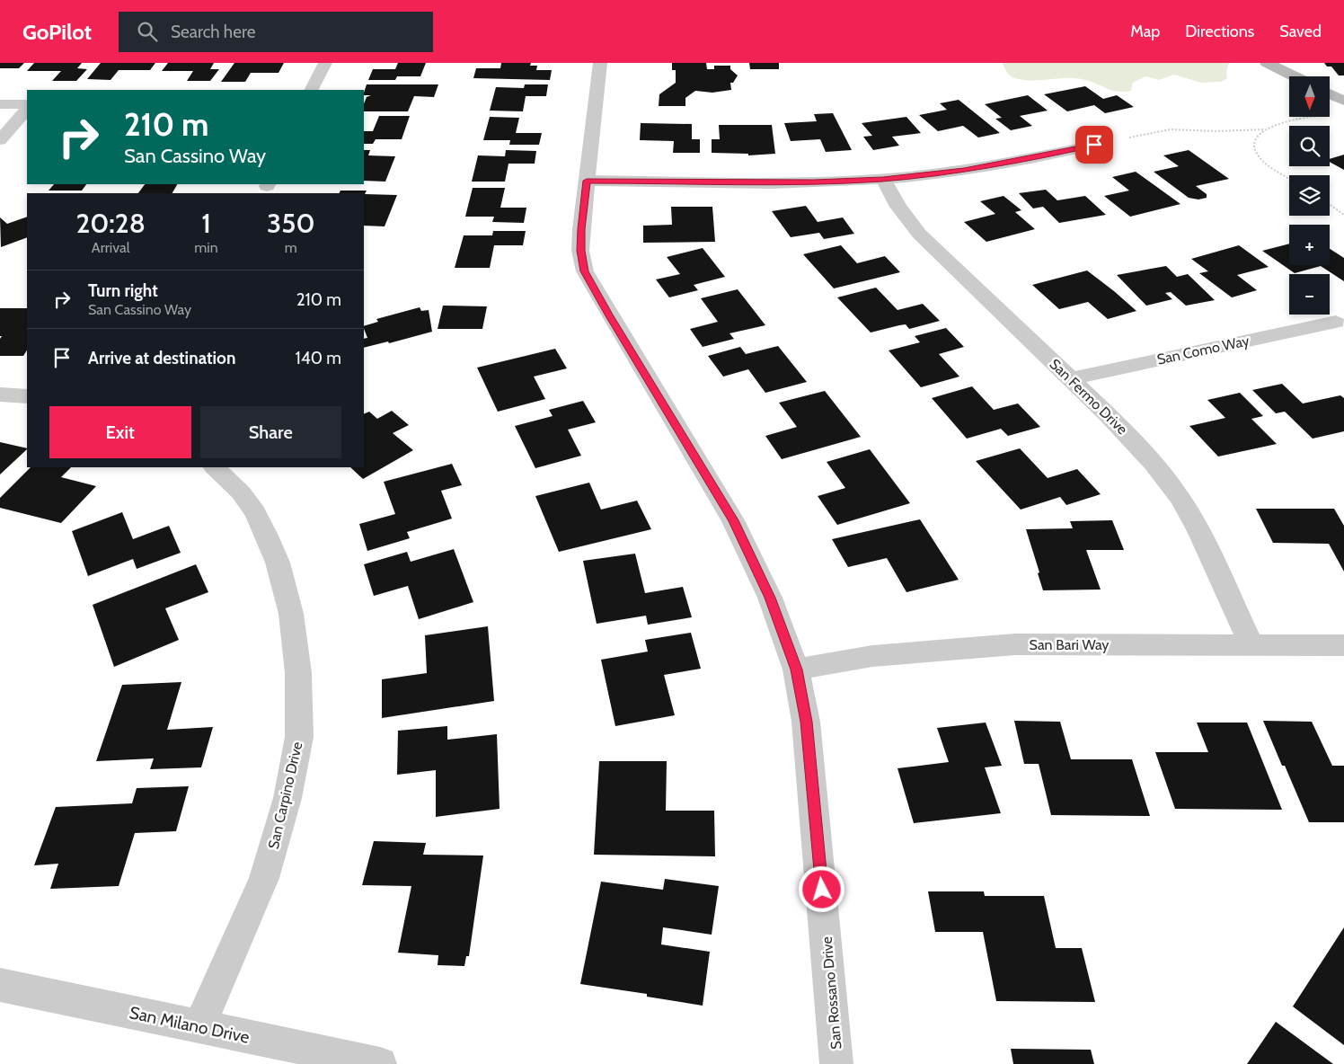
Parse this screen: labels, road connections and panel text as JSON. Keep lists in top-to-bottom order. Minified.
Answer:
{"streets":{"street":["San Como Way","San Fermo Drive","San Bari Way","San Carpino Drive","San Rossano Drive","San Milano Drive"]},"crossings":[["San Como Way","San Fermo Drive"],["San Fermo Drive","San Bari Way"],["San Bari Way","San Rossano Drive"],["San Carpino Drive","San Milano Drive"]],"north":"bottom","page":{"header":"GoPilot","search":"Search here","nav":["Map","Directions","Saved"],"map_buttons":["+","−"],"turn":["210 m","San Cassino Way"],"eta":["20:28","Arrival","1","min","350","m"],"list":[{"name":"Turn right","note":"San Cassino Way","value":"210 m"},{"name":"Arrive at destination","value":"140 m"}],"buttons":["Exit","Share"]}}
